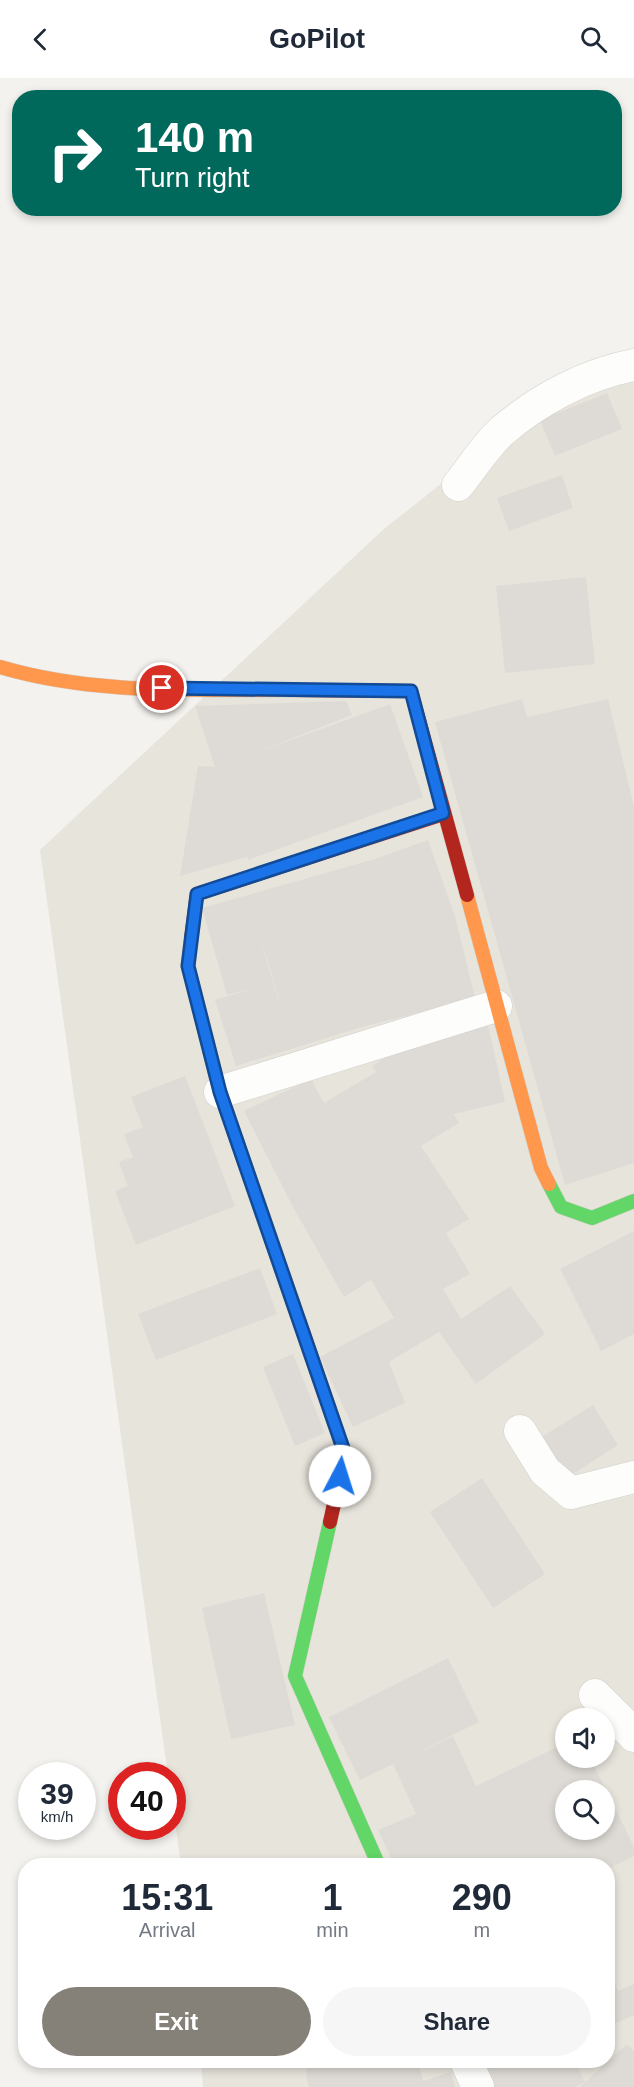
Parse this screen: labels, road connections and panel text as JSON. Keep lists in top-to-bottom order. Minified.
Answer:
{"page":{"header":"GoPilot","turn":["140 m","Turn right"],"speed":"39 km/h","limit":"40","eta":["15:31","Arrival","1","min","290","m"],"buttons":["Exit","Share"]}}
